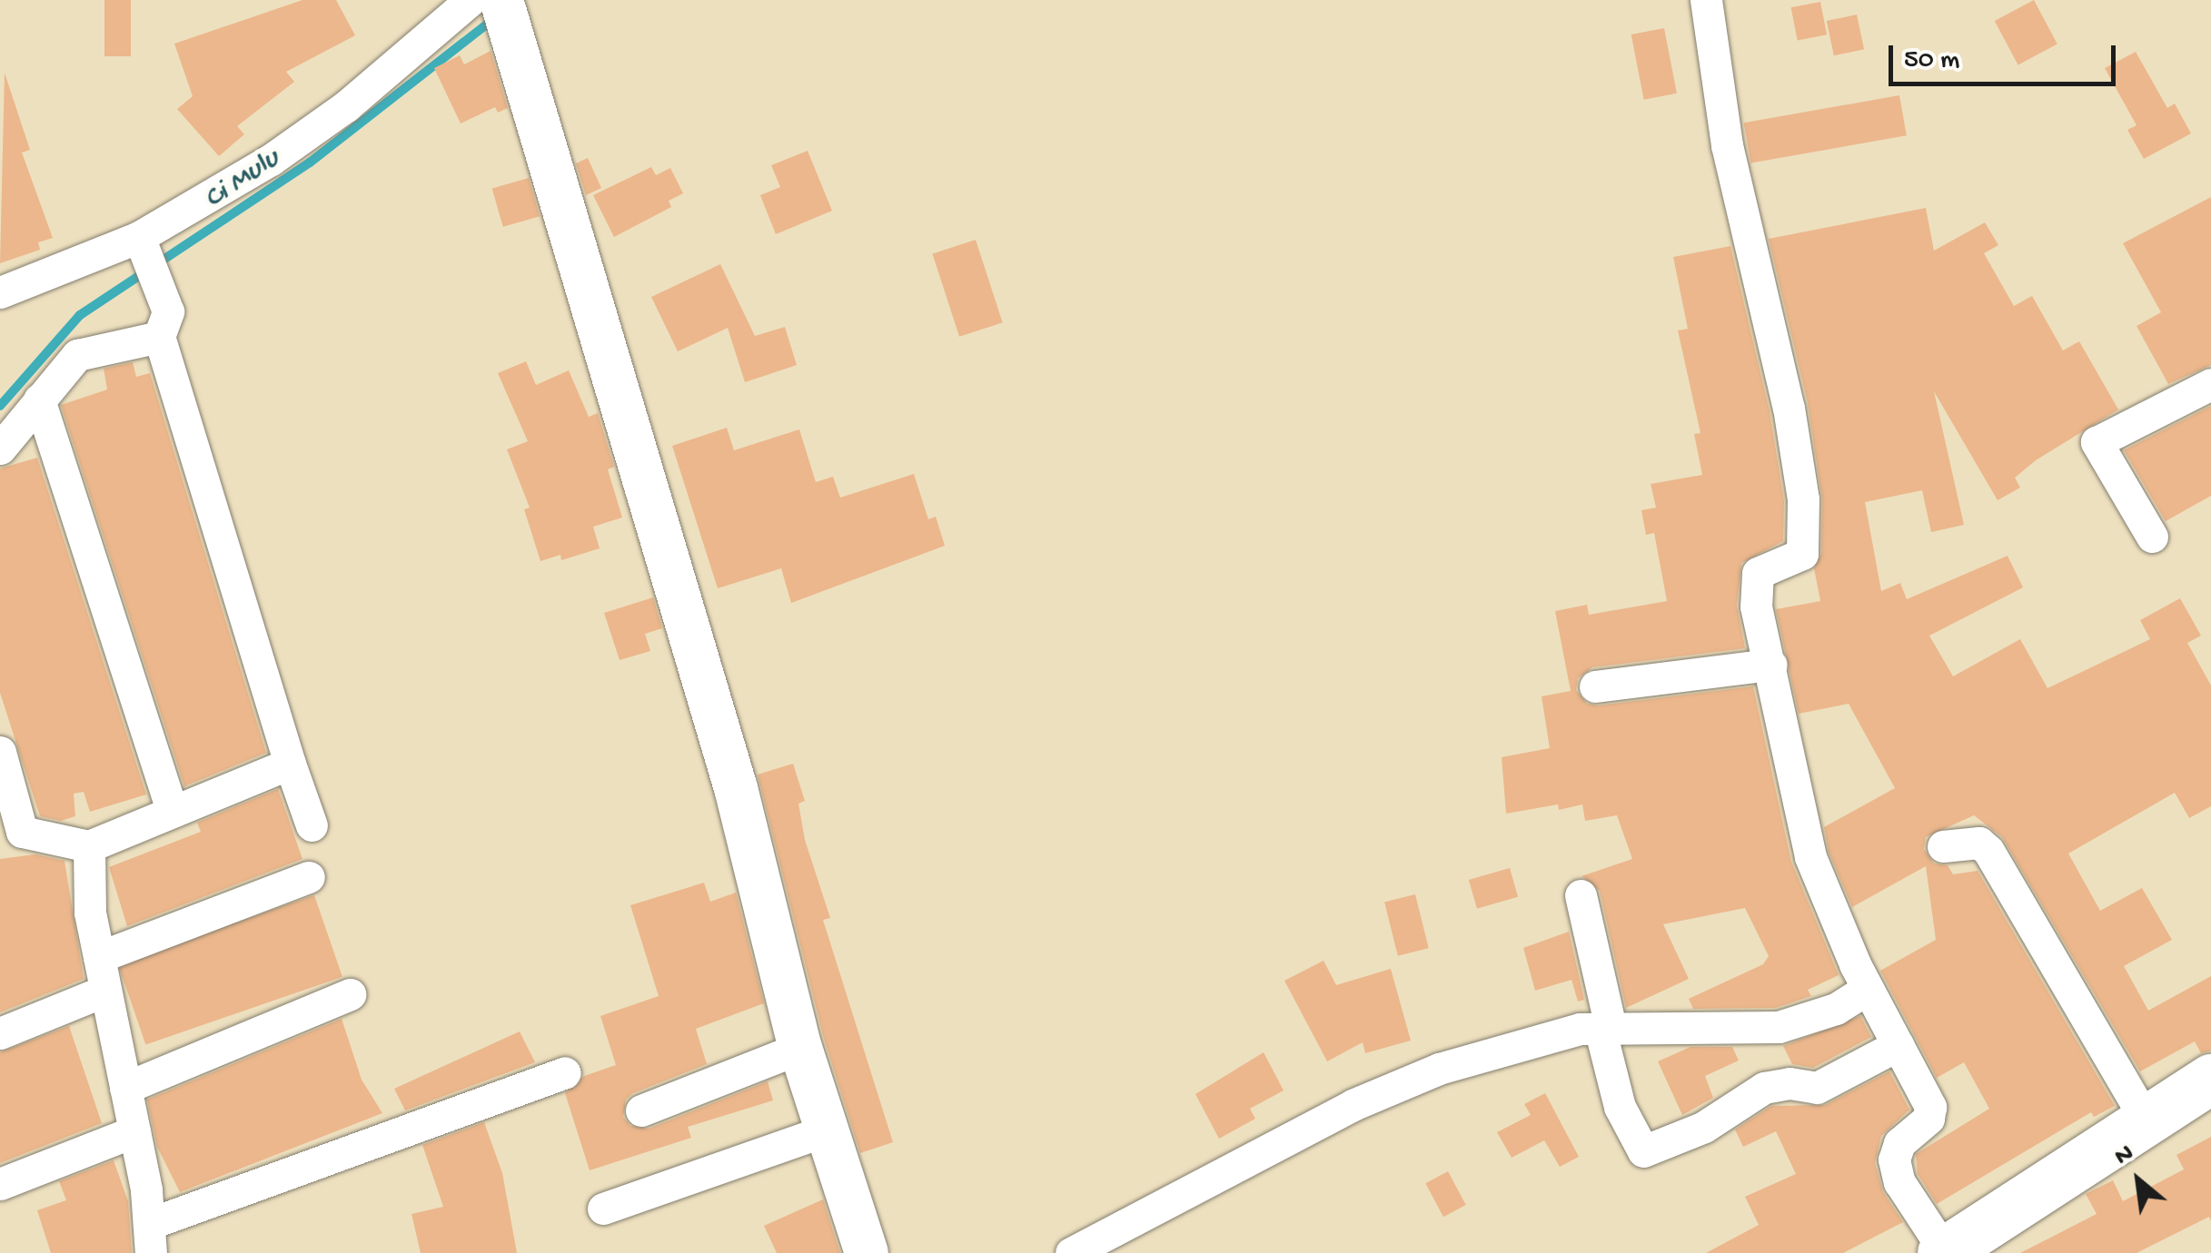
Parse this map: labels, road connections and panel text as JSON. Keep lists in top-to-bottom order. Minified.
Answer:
{"water":["Ci Mulu"],"scale_bar":"50 m","north":"top left"}
